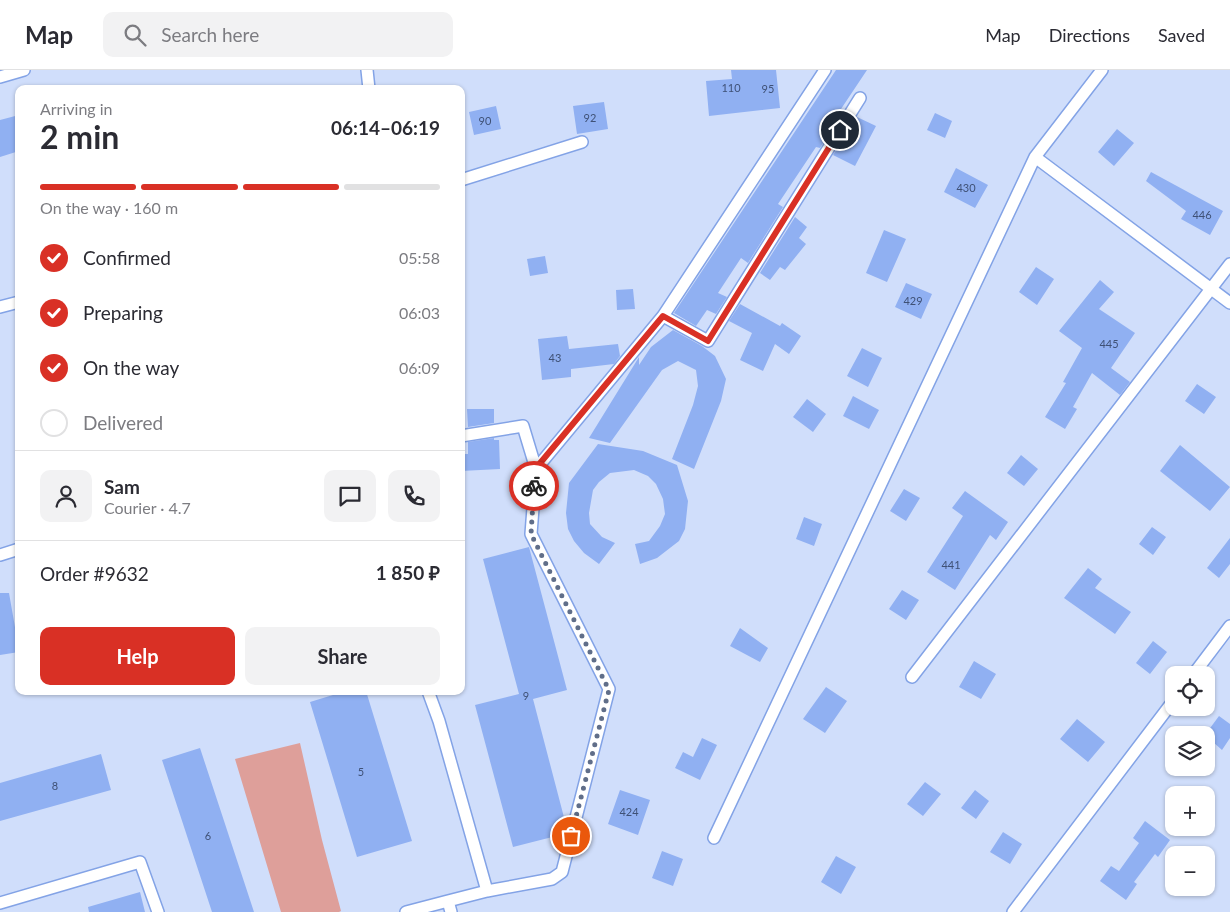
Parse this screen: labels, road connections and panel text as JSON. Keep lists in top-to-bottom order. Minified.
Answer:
{"house_numbers":["110","95","92","90","430","446","429","445","43","441","9","5","8","424","6"],"page":{"header":"Map","search":"Search here","nav":["Map","Directions","Saved"],"heading":["2 min","Arriving in","06:14–06:19"],"panel":["Sam","Courier · 4.7","Order #9632","1 850 ₽"],"bar":"On the way · 160 m","list":[["Confirmed","05:58"],["Preparing","06:03"],["On the way","06:09"],"Delivered"],"buttons":["Help","Share"],"map_buttons":["+","−"]}}
